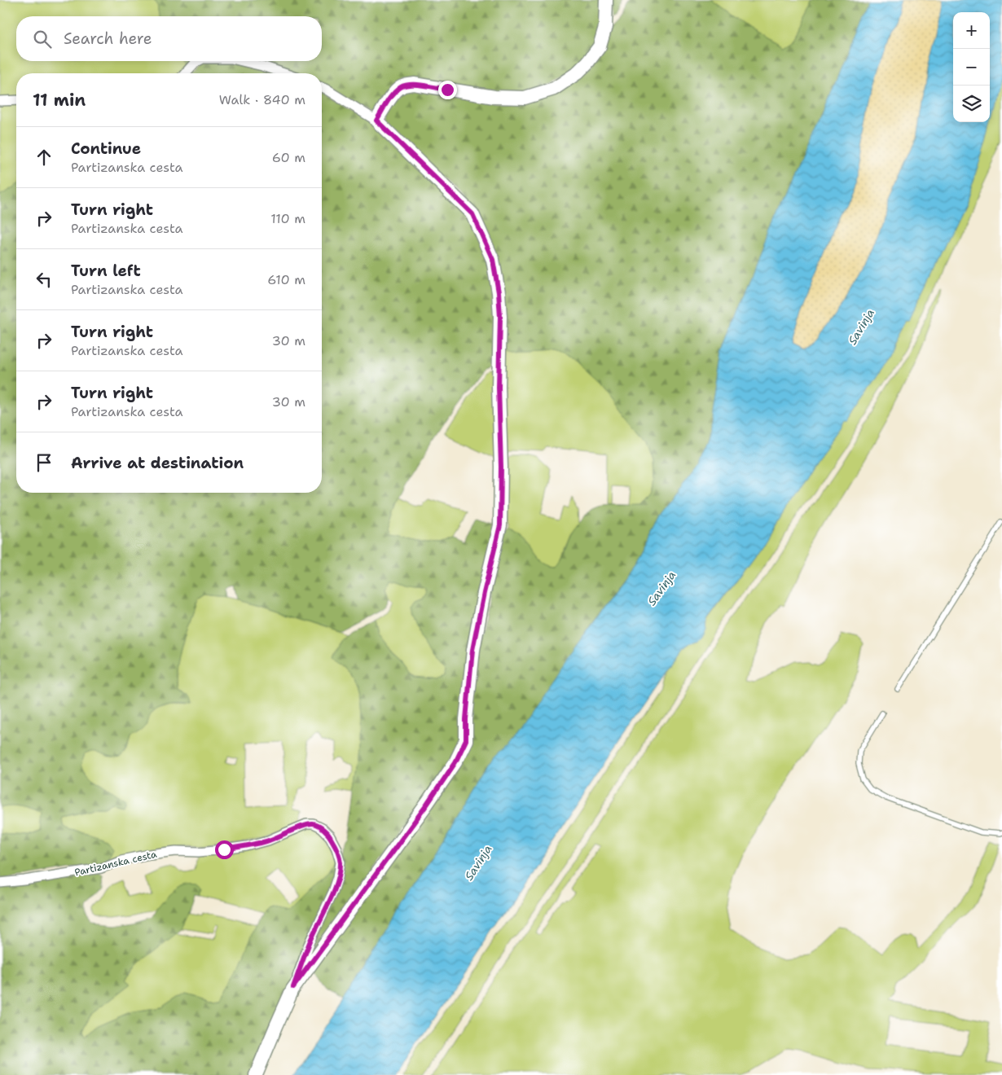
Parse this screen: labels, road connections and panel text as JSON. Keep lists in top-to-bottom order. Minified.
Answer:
{"streets":{"street":["Partizanska cesta"]},"water":["Savinja"],"page":{"map_buttons":["+","−"],"search":"Search here","heading":["11 min","Walk · 840 m"],"list":[["Continue","Partizanska cesta","60 m"],["Turn right","Partizanska cesta","110 m"],["Turn left","Partizanska cesta","610 m"],["Turn right","Partizanska cesta","30 m"],["Turn right","Partizanska cesta","30 m"],"Arrive at destination"]}}
